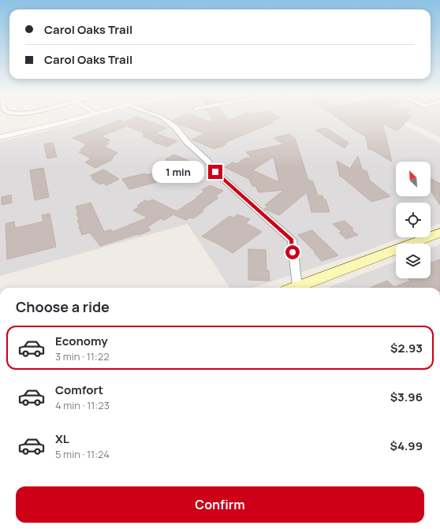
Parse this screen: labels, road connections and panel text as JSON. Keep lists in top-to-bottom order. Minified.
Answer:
{"north":"top left","page":{"banner":["Carol Oaks Trail","Carol Oaks Trail"],"bubble":"1 min","heading":"Choose a ride","list":[{"name":"Economy","note":"3 min · 11:22","value":"$2.93"},{"name":"Comfort","note":"4 min · 11:23","value":"$3.96"},{"name":"XL","note":"5 min · 11:24","value":"$4.99"}],"buttons":"Confirm"}}
